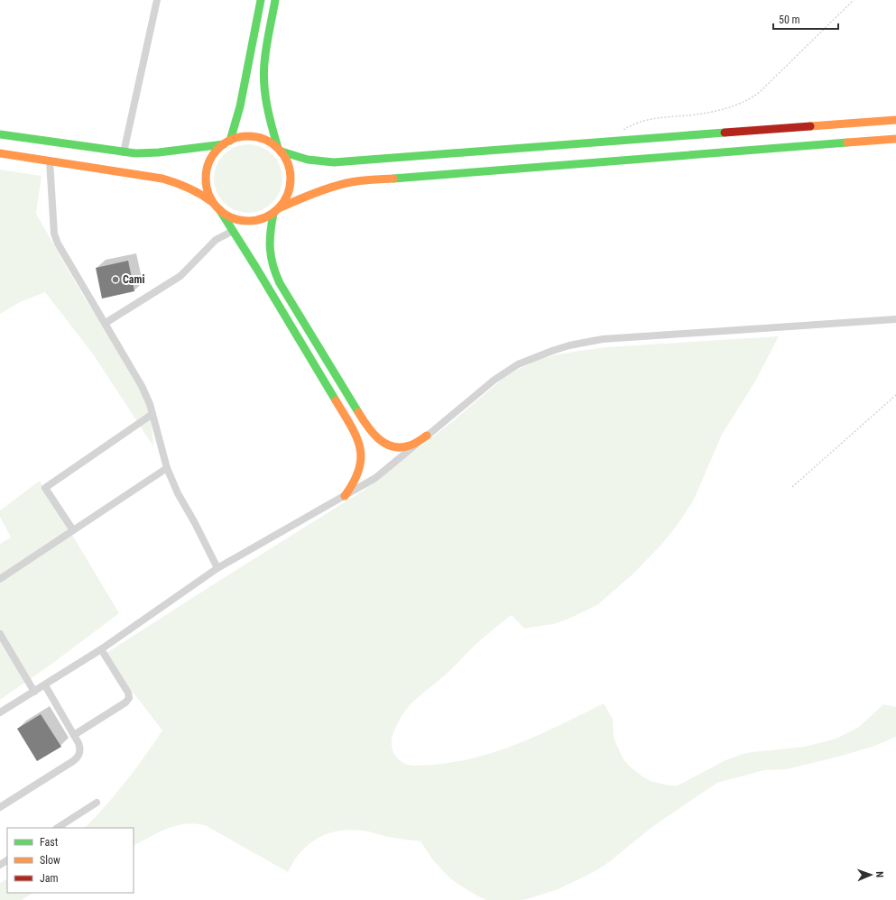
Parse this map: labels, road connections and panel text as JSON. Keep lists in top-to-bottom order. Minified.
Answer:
{"places":["Cami"],"legend":["Fast","Slow","Jam"],"scale_bar":"50 m","north":"right"}
